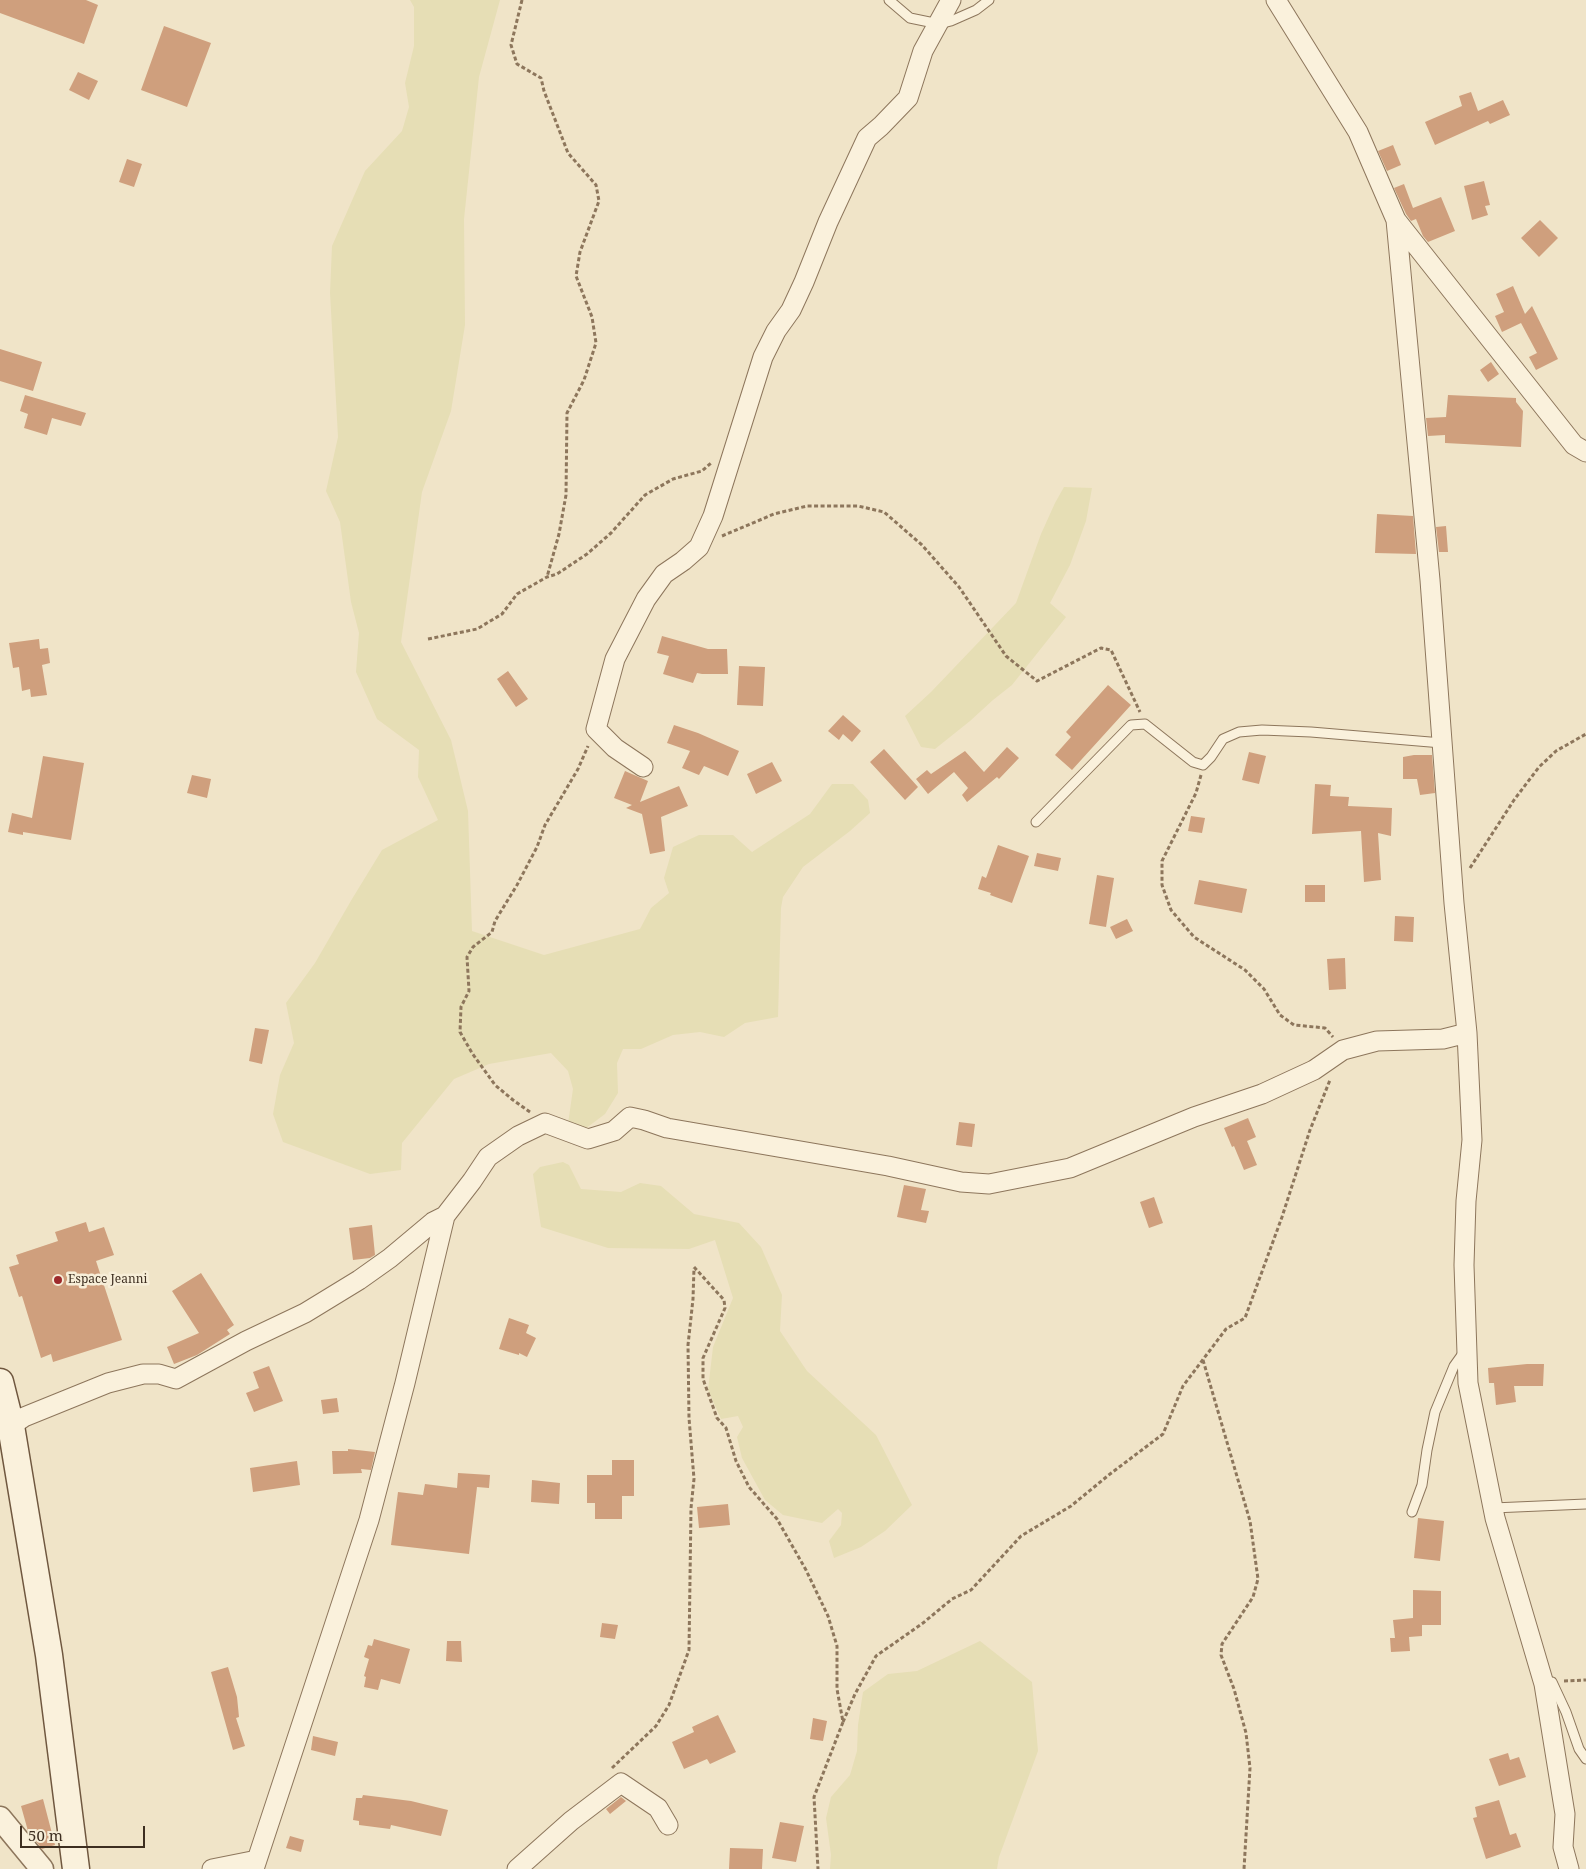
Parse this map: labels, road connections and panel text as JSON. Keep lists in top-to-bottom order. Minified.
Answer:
{"places":["Espace Jeanni"],"scale_bar":"50 m"}
